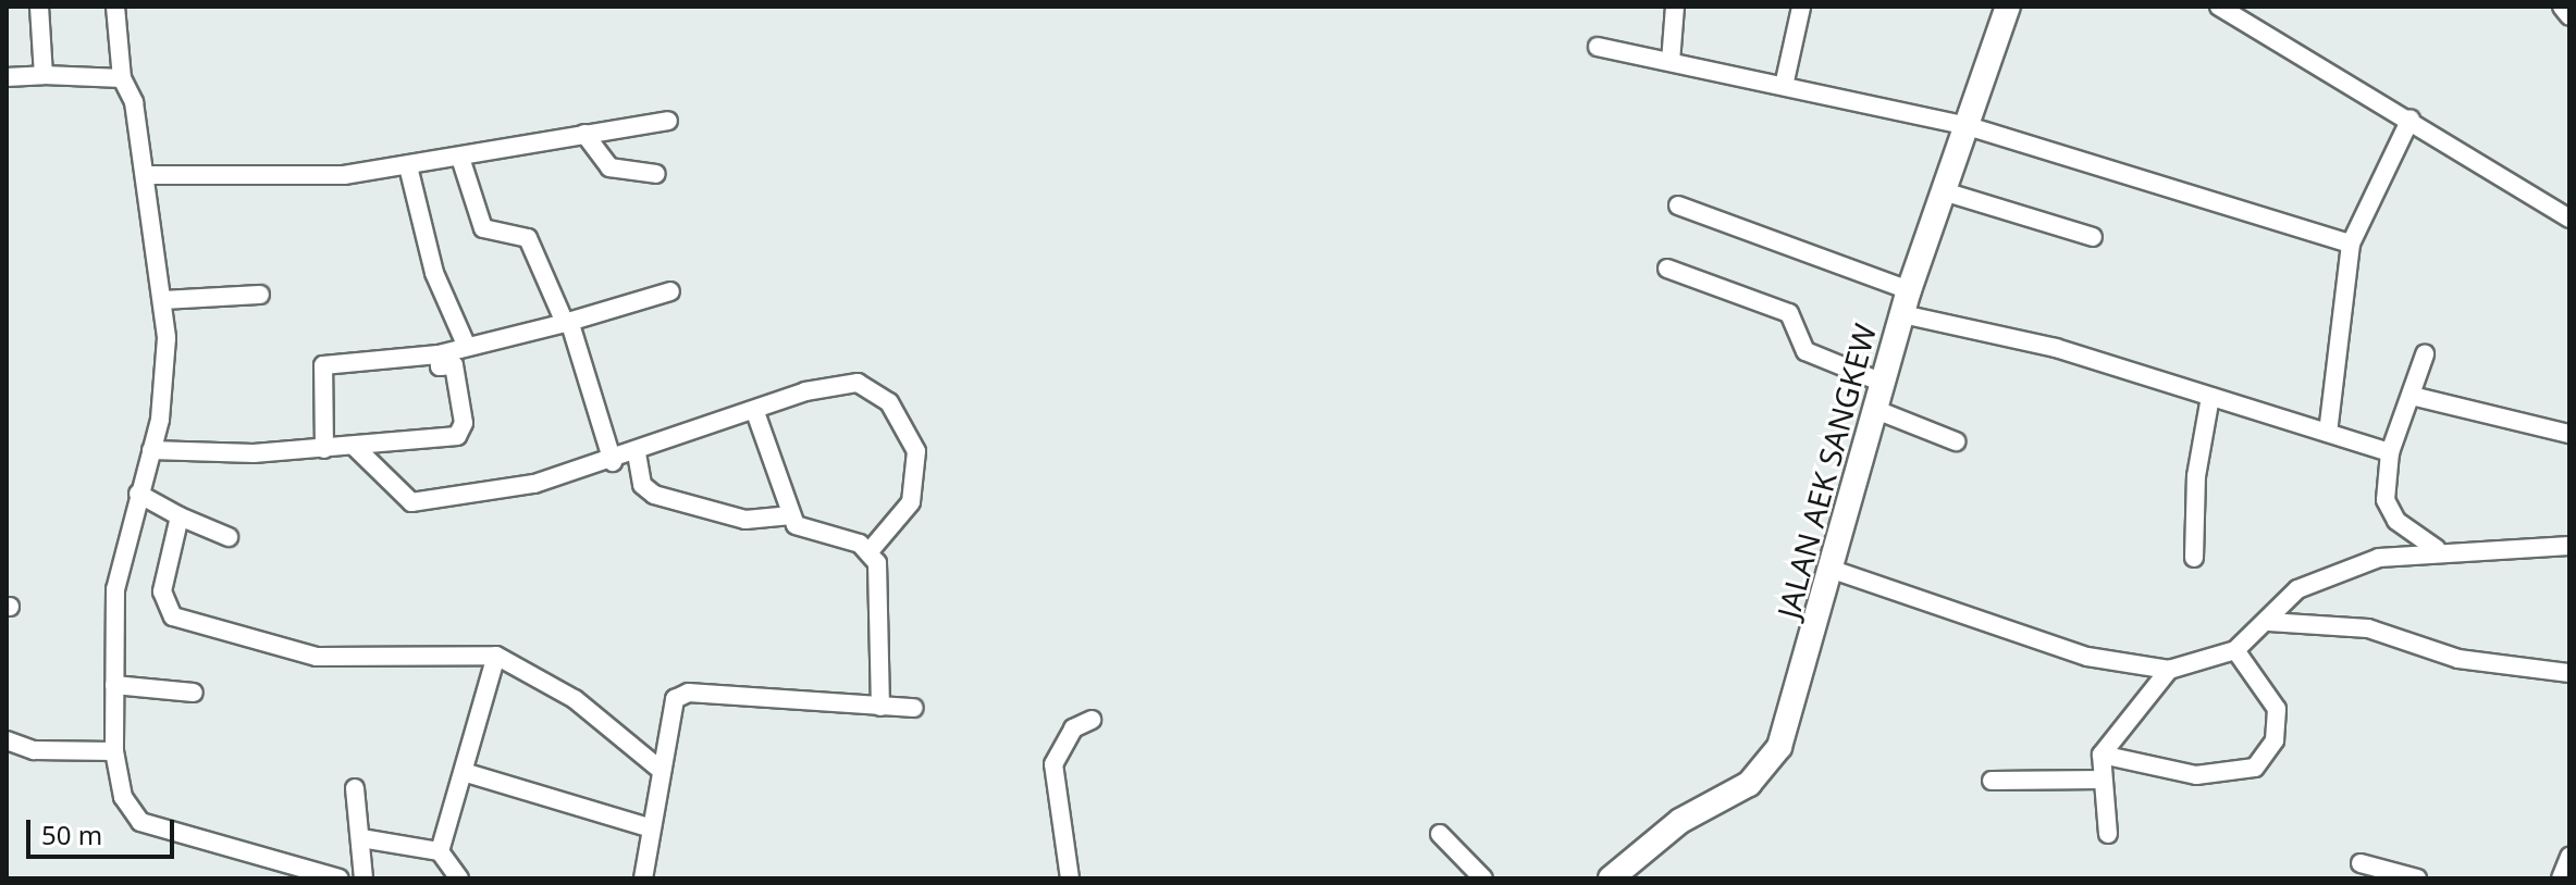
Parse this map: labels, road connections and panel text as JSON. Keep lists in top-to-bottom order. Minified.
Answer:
{"streets":{"street":["JALAN AEK SANGKEW"]},"scale_bar":"50 m"}
